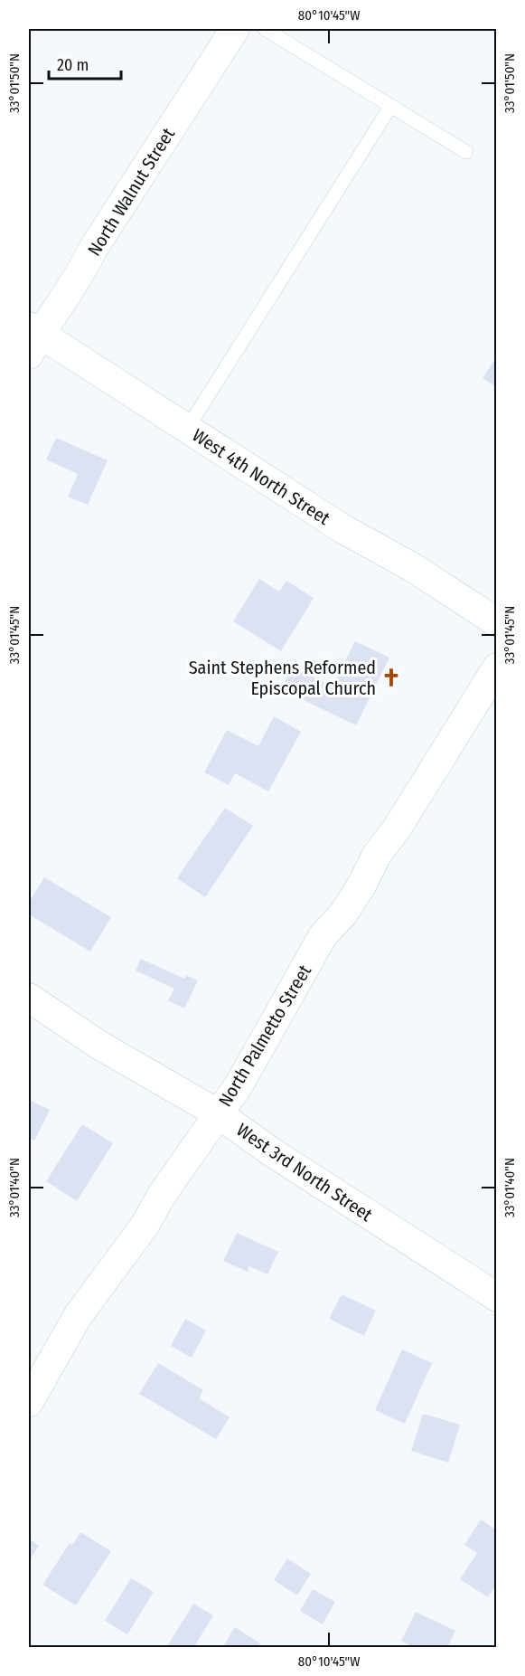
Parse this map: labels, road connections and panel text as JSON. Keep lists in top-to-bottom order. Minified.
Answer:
{"streets":{"street":["North Walnut Street","West 4th North Street","North Palmetto Street","West 3rd North Street"]},"crossings":[["North Walnut Street","West 4th North Street"],["North Palmetto Street","West 3rd North Street"]],"places":{"church":["Saint Stephens Reformed Episcopal Church"]},"scale_bar":"20 m","coordinates":["80°10'45\"W","33°01'50\"N","33°01'45\"N","33°01'40\"N"]}
